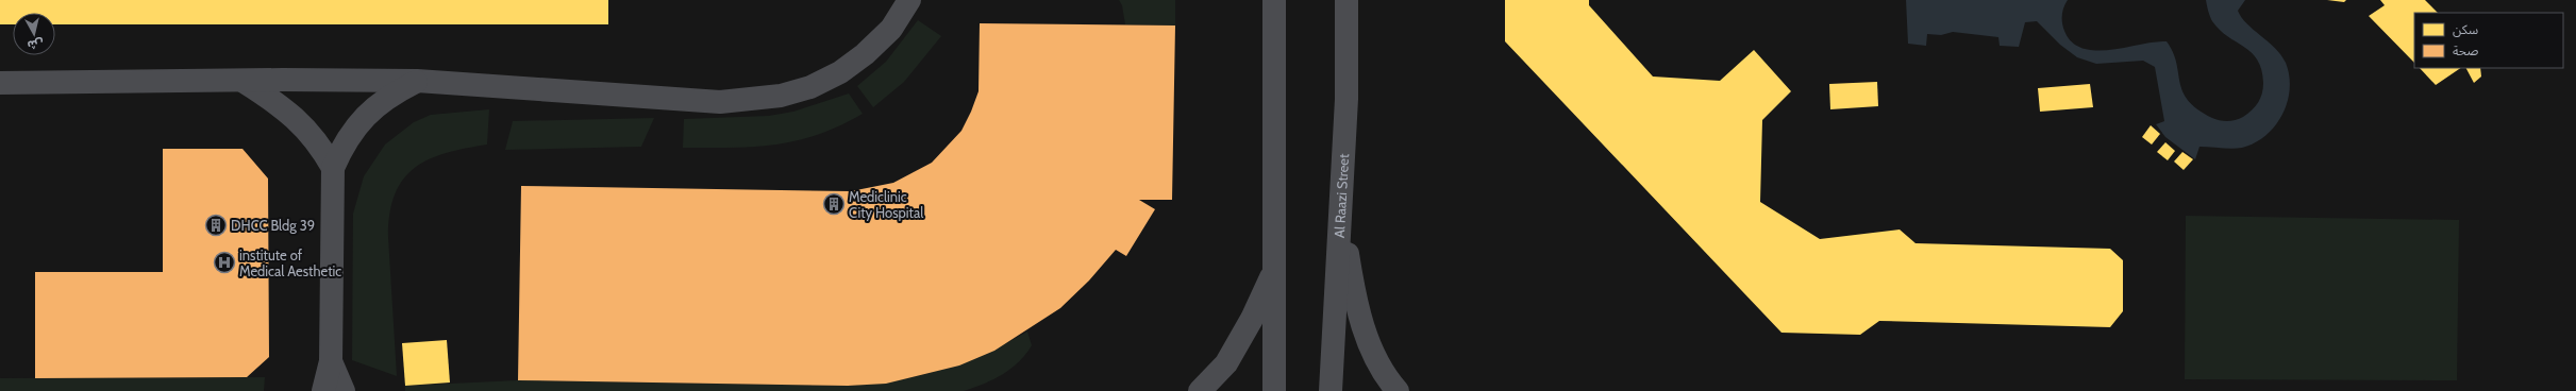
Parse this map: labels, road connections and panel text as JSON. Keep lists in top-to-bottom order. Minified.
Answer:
{"streets":{"street":["Al Raazi Street"]},"places":{"building":["Mediclinic City Hospital","DHCC Bldg 39"],"hospital":["institute of Medical Aesthetic"]},"legend":["سكن","صحة"],"north":"bottom"}
